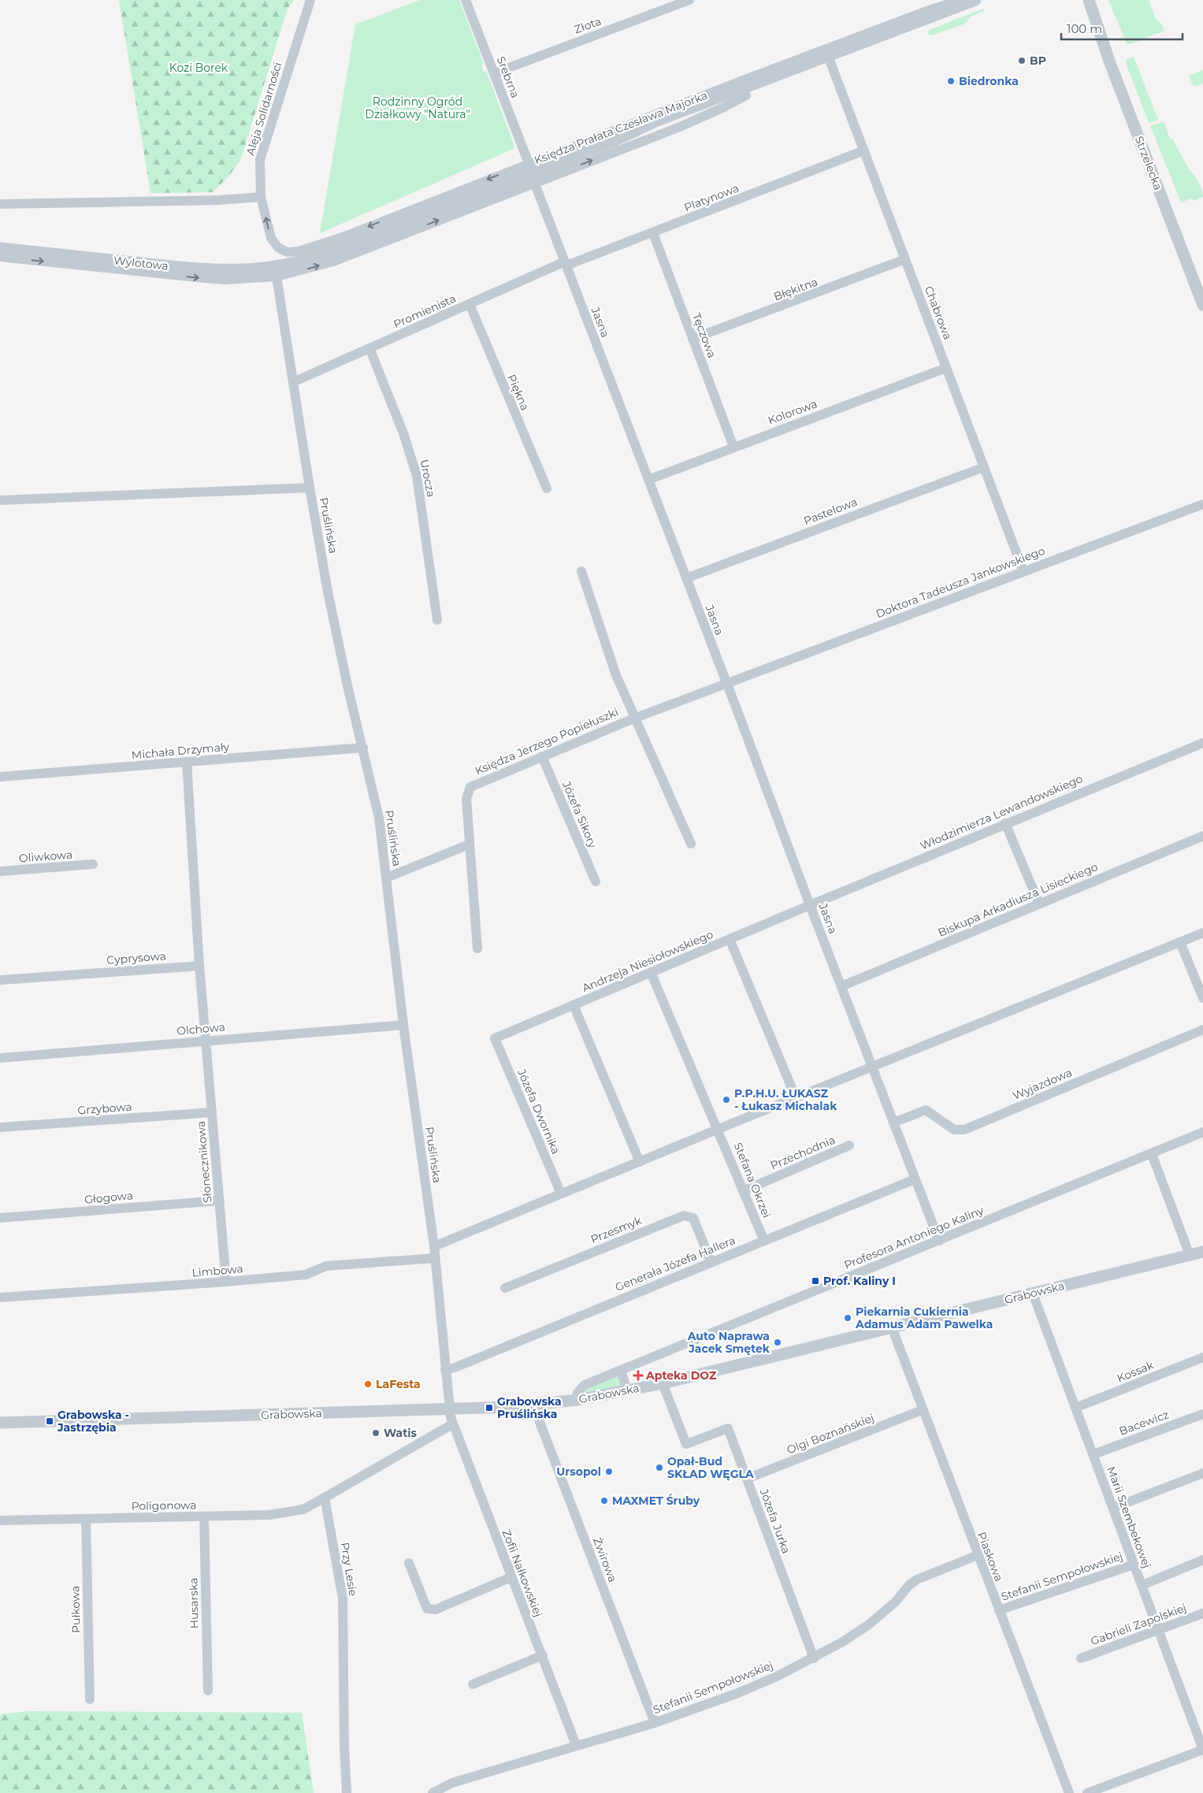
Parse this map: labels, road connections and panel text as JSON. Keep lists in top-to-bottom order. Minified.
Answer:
{"streets":{"street":["Złota","Srebrna","Aleja Solidarności","Księdza Prałata Czesława Majorka","Strzelecka","Platynowa","Wylotowa","Błękitna","Promienista","Chabrowa","Jasna","Tęczowa","Piękna","Kolorowa","Urocza","Pastelowa","Pruślińska","Doktora Tadeusza Jankowskiego","Księdza Jerzego Popiełuszki","Michała Drzymały","Włodzimierza Lewandowskiego","Józefa Sikory","Oliwkowa","Biskupa Arkadiusza Lisieckiego","Cyprysowa","Andrzeja Niesiołowskiego","Olchowa","Wyjazdowa","Grzybowa","Józefa Dwornika","Przechodnia","Słonecznikowa","Stefana Okrzei","Głogowa","Przesmyk","Profesora Antoniego Kaliny","Generała Józefa Hallera","Limbowa","Grabowska","Kossak","Bacewicz","Olgi Boznańskiej","Poligonowa","Marii Szembekowej","Józefa Jurka","Piaskowa","Żwirowa","Przy Lesie","Zofii Nałkowskiej","Stefanii Sempołowskiej","Husarska","Pułkowa","Gabrieli Zapolskiej"]},"crossings":[["Złota","Srebrna"],["Srebrna","Księdza Prałata Czesława Majorka"],["Aleja Solidarności","Księdza Prałata Czesława Majorka"],["Księdza Prałata Czesława Majorka","Wylotowa"],["Księdza Prałata Czesława Majorka","Chabrowa"],["Księdza Prałata Czesława Majorka","Jasna"],["Księdza Prałata Czesława Majorka","Pruślińska"],["Platynowa","Promienista"],["Platynowa","Chabrowa"],["Platynowa","Jasna"],["Platynowa","Tęczowa"],["Wylotowa","Pruślińska"],["Błękitna","Chabrowa"],["Błękitna","Tęczowa"],["Promienista","Jasna"],["Promienista","Piękna"],["Promienista","Urocza"],["Promienista","Pruślińska"],["Chabrowa","Kolorowa"],["Chabrowa","Pastelowa"],["Chabrowa","Doktora Tadeusza Jankowskiego"],["Jasna","Kolorowa"],["Jasna","Pastelowa"],["Jasna","Doktora Tadeusza Jankowskiego"],["Jasna","Księdza Jerzego Popiełuszki"],["Jasna","Włodzimierza Lewandowskiego"],["Jasna","Biskupa Arkadiusza Lisieckiego"],["Jasna","Andrzeja Niesiołowskiego"],["Jasna","Wyjazdowa"],["Jasna","Profesora Antoniego Kaliny"],["Jasna","Generała Józefa Hallera"],["Tęczowa","Kolorowa"],["Pruślińska","Michała Drzymały"],["Pruślińska","Olchowa"],["Pruślińska","Generała Józefa Hallera"],["Pruślińska","Limbowa"],["Pruślińska","Grabowska"],["Pruślińska","Zofii Nałkowskiej"],["Doktora Tadeusza Jankowskiego","Księdza Jerzego Popiełuszki"],["Księdza Jerzego Popiełuszki","Józefa Sikory"],["Włodzimierza Lewandowskiego","Andrzeja Niesiołowskiego"],["Andrzeja Niesiołowskiego","Józefa Dwornika"],["Andrzeja Niesiołowskiego","Stefana Okrzei"],["Olchowa","Słonecznikowa"],["Grzybowa","Słonecznikowa"],["Przechodnia","Stefana Okrzei"],["Słonecznikowa","Głogowa"],["Słonecznikowa","Limbowa"],["Stefana Okrzei","Generała Józefa Hallera"],["Przesmyk","Generała Józefa Hallera"],["Profesora Antoniego Kaliny","Grabowska"],["Grabowska","Marii Szembekowej"],["Grabowska","Józefa Jurka"],["Grabowska","Piaskowa"],["Grabowska","Żwirowa"],["Grabowska","Zofii Nałkowskiej"],["Kossak","Marii Szembekowej"],["Bacewicz","Marii Szembekowej"],["Olgi Boznańskiej","Józefa Jurka"],["Olgi Boznańskiej","Piaskowa"],["Poligonowa","Przy Lesie"],["Poligonowa","Husarska"],["Poligonowa","Pułkowa"],["Marii Szembekowej","Stefanii Sempołowskiej"],["Marii Szembekowej","Gabrieli Zapolskiej"],["Józefa Jurka","Stefanii Sempołowskiej"],["Piaskowa","Stefanii Sempołowskiej"],["Żwirowa","Stefanii Sempołowskiej"],["Zofii Nałkowskiej","Stefanii Sempołowskiej"]],"parks":["Kozi Borek","Rodzinny Ogród Działkowy \"Natura\""],"places":{"other":["BP","Biedronka","P.P.H.U. ŁUKASZ - Łukasz Michalak","Piekarnia Cukiernia Adamus Adam Pawelka","Auto Naprawa Jacek Smętek","LaFesta","Watis","Opał-Bud SKŁAD WĘGLA","Ursopol","MAXMET Śruby"],"transit":["Prof. Kaliny I","Grabowska Pruślińska","Grabowska - Jastrzębia"],"health":["Apteka DOZ"]},"scale_bar":"100 m"}
